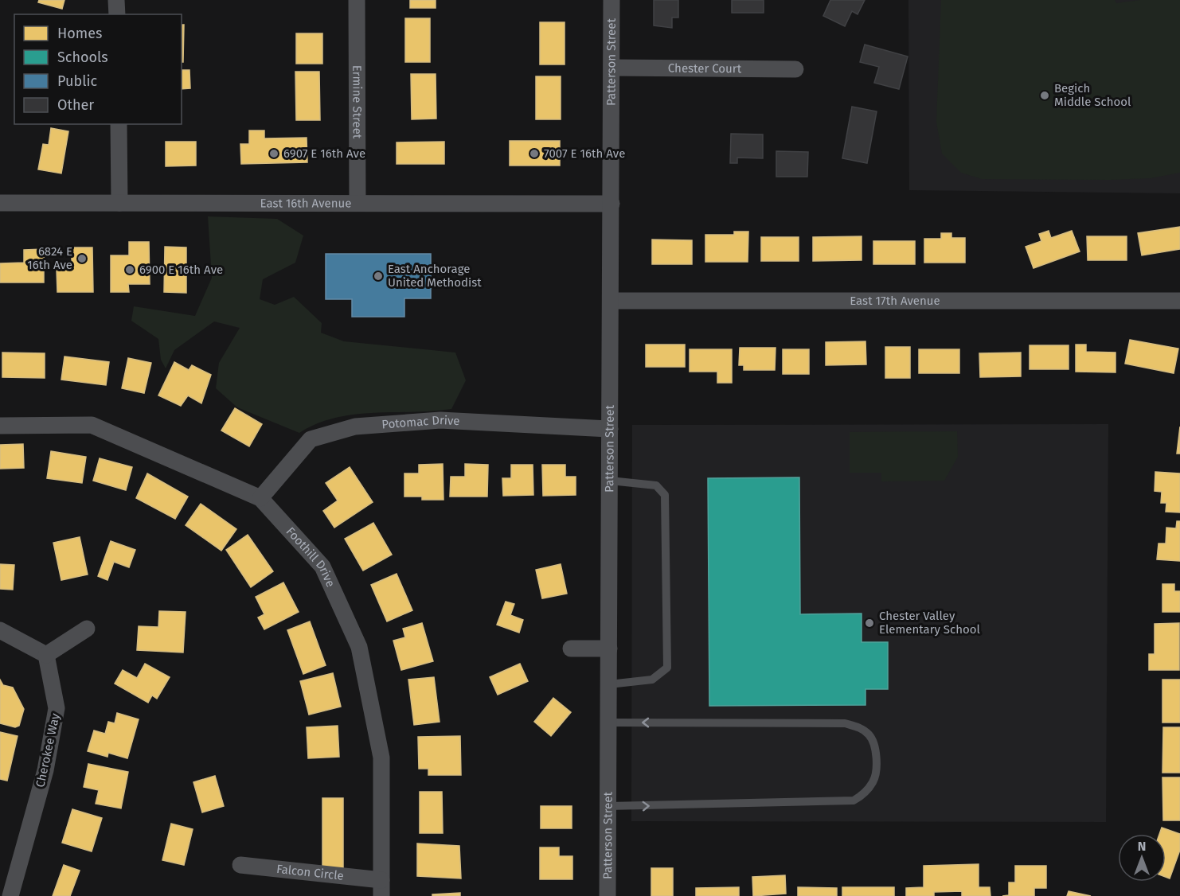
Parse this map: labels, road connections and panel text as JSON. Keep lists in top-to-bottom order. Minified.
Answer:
{"streets":{"street":["Patterson Street","Chester Court","Ermine Street","East 16th Avenue","East 17th Avenue","Potomac Drive","Foothill Drive","Cherokee Way","Falcon Circle"]},"crossings":[["Patterson Street","Chester Court"],["Patterson Street","East 16th Avenue"],["Patterson Street","East 17th Avenue"],["Patterson Street","Potomac Drive"],["Ermine Street","East 16th Avenue"],["Potomac Drive","Foothill Drive"],["Foothill Drive","Falcon Circle"]],"places":["Begich Middle School","6907 E 16th Ave","7007 E 16th Ave","6824 E 16th Ave","6900 E 16th Ave","East Anchorage United Methodist","Chester Valley Elementary School"],"legend":["Homes","Schools","Public","Other"],"north":"top"}
